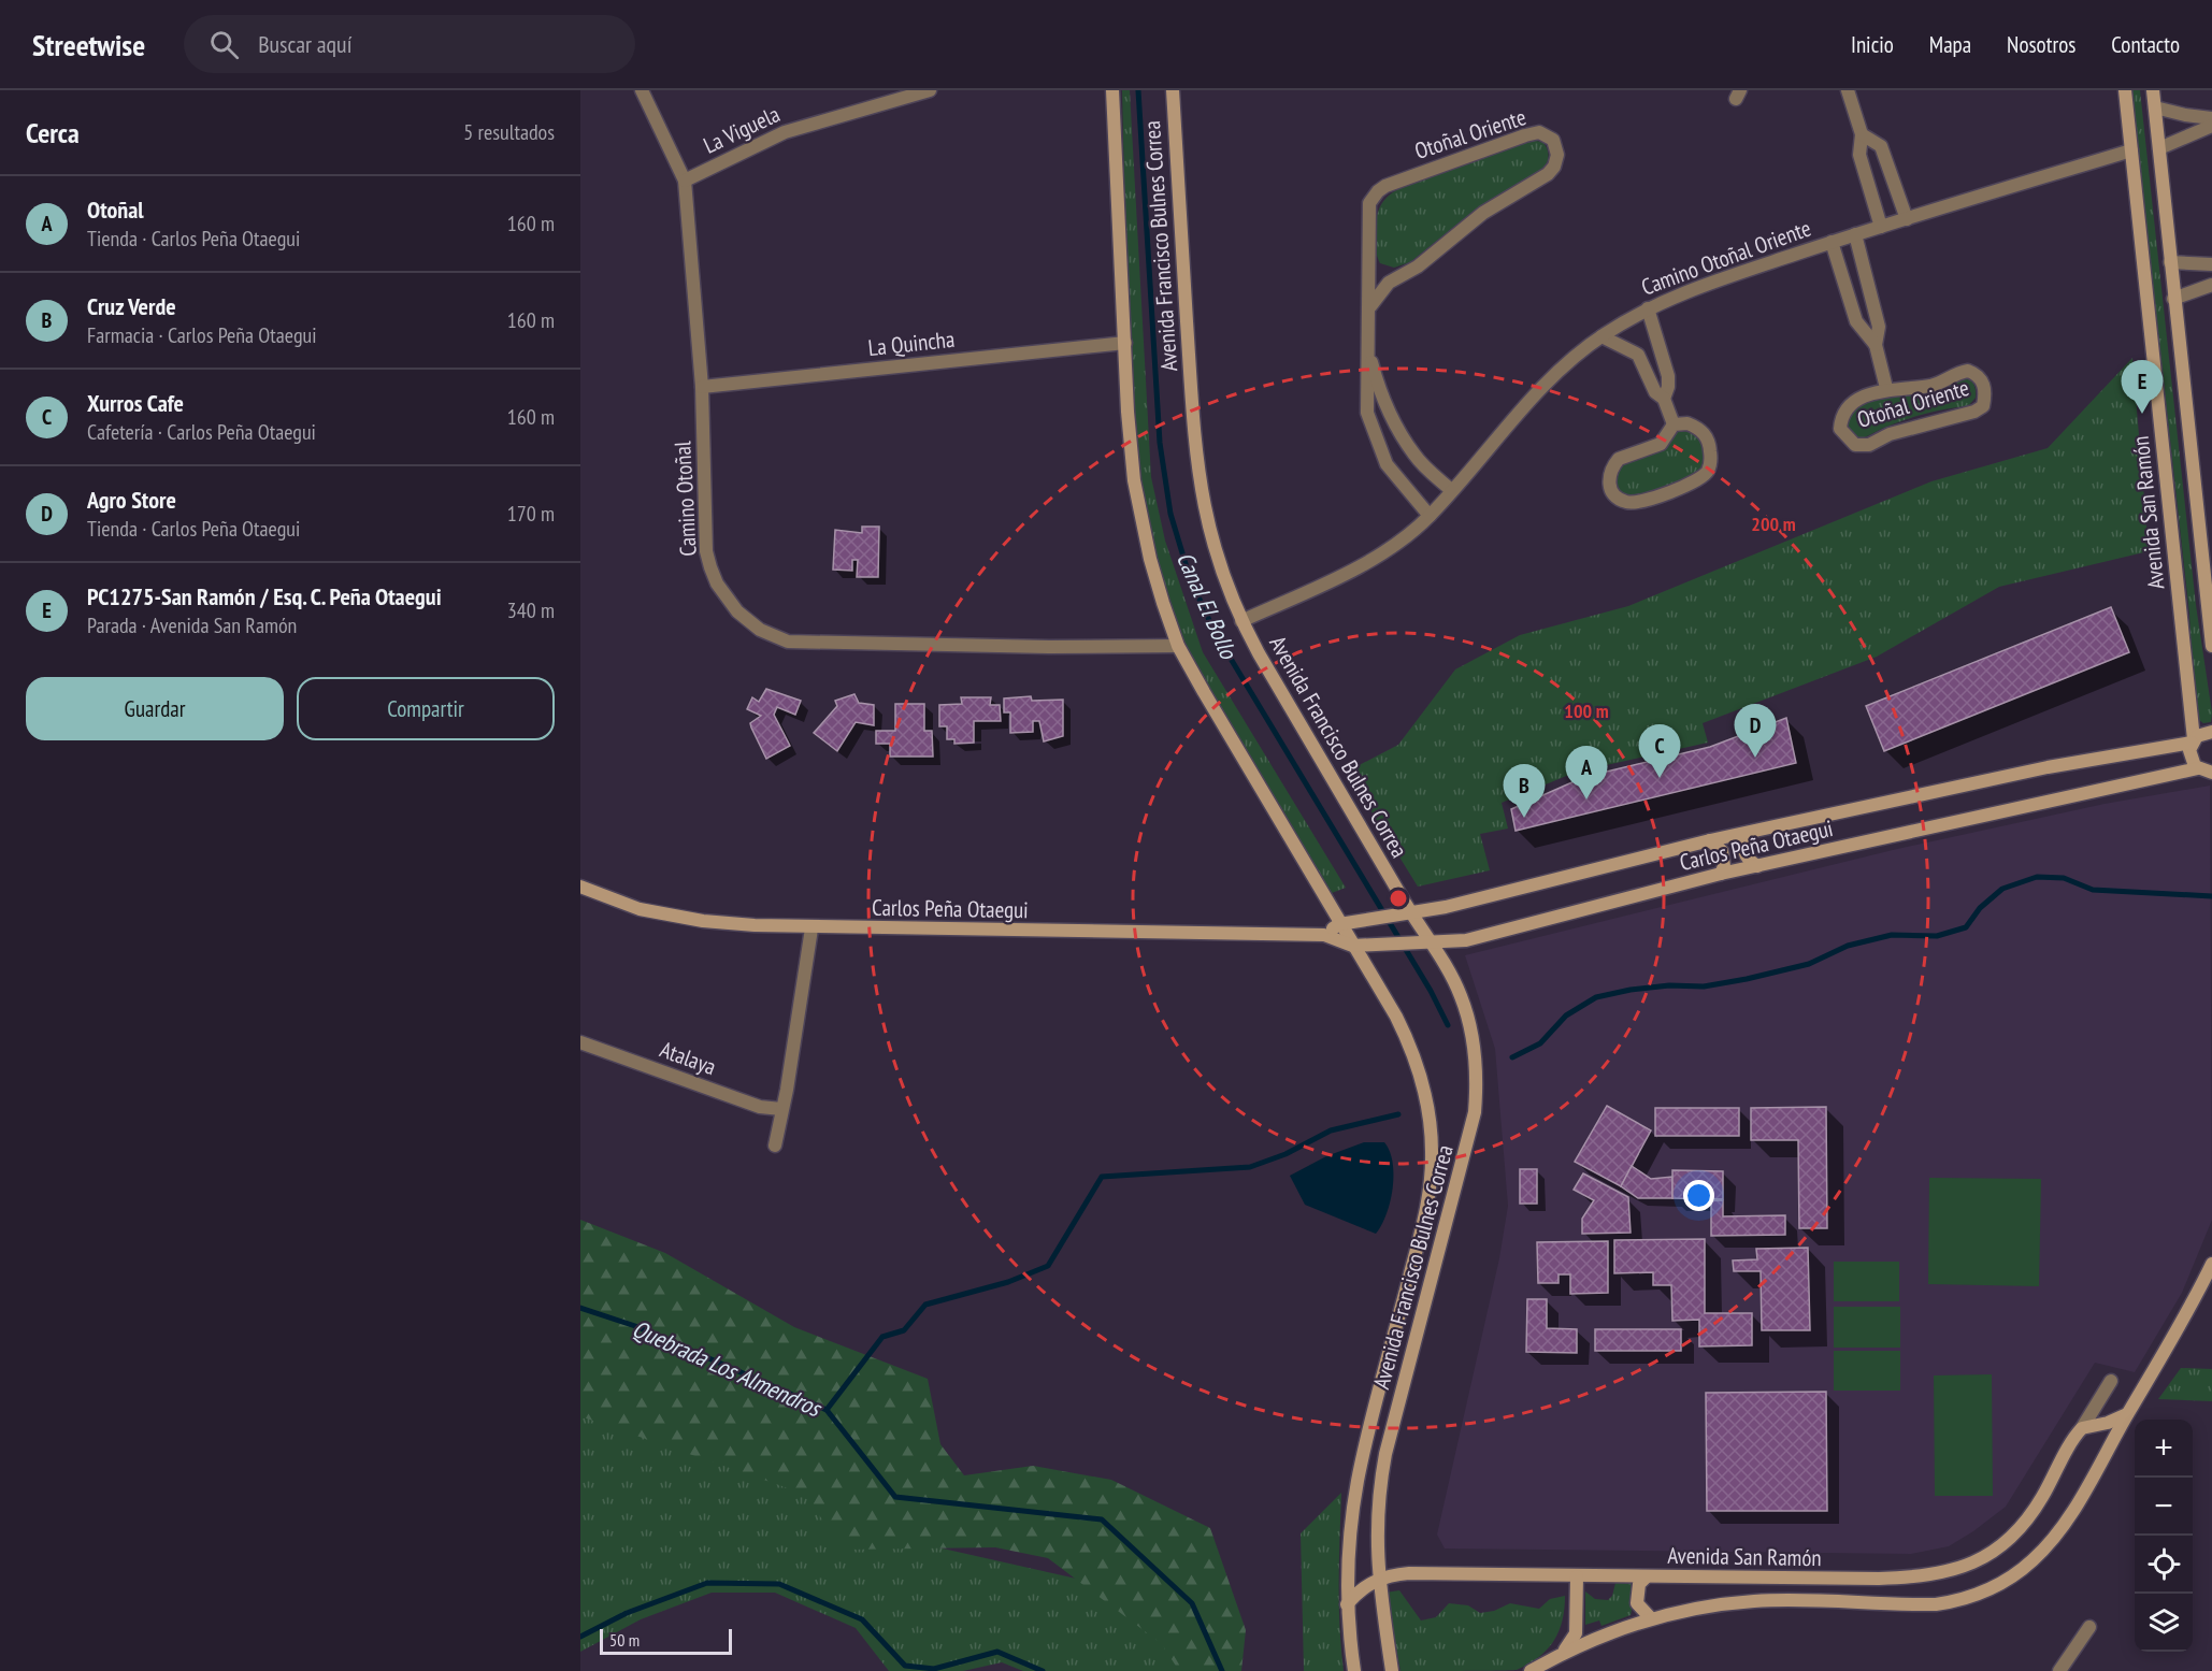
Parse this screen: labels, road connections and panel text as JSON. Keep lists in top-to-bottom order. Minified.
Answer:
{"streets":{"street":["La Viguela","Otoñal Oriente","Avenida Francisco Bulnes Correa","Camino Otoñal Oriente","La Quincha","Camino Otoñal","Avenida San Ramón","Carlos Peña Otaegui","Atalaya"]},"crossings":[["La Viguela","Camino Otoñal"],["Otoñal Oriente","Camino Otoñal Oriente"],["Avenida Francisco Bulnes Correa","Camino Otoñal Oriente"],["Avenida Francisco Bulnes Correa","La Quincha"],["Avenida Francisco Bulnes Correa","Camino Otoñal"],["Avenida Francisco Bulnes Correa","Avenida San Ramón"],["Avenida Francisco Bulnes Correa","Carlos Peña Otaegui"],["Camino Otoñal Oriente","Avenida San Ramón"],["La Quincha","Camino Otoñal"],["Avenida San Ramón","Carlos Peña Otaegui"]],"water":["Canal El Bollo","Quebrada Los Almendros"],"scale_bar":"50 m","page":{"header":"Streetwise","search":"Buscar aquí","nav":["Inicio","Mapa","Nosotros","Contacto"],"heading":["Cerca","5 resultados"],"list":[{"mark":"A","name":"Otoñal","note":"Tienda · Carlos Peña Otaegui","value":"160 m"},{"mark":"B","name":"Cruz Verde","note":"Farmacia · Carlos Peña Otaegui","value":"160 m"},{"mark":"C","name":"Xurros Cafe","note":"Cafetería · Carlos Peña Otaegui","value":"160 m"},{"mark":"D","name":"Agro Store","note":"Tienda · Carlos Peña Otaegui","value":"170 m"},{"mark":"E","name":"PC1275-San Ramón / Esq. C. Peña Otaegui","note":"Parada · Avenida San Ramón","value":"340 m"}],"pins":["E","D","C","A","B"],"buttons":["Guardar","Compartir"],"map_buttons":["+","−"],"scale":"50 m"},"rings":["200 m","100 m"]}
